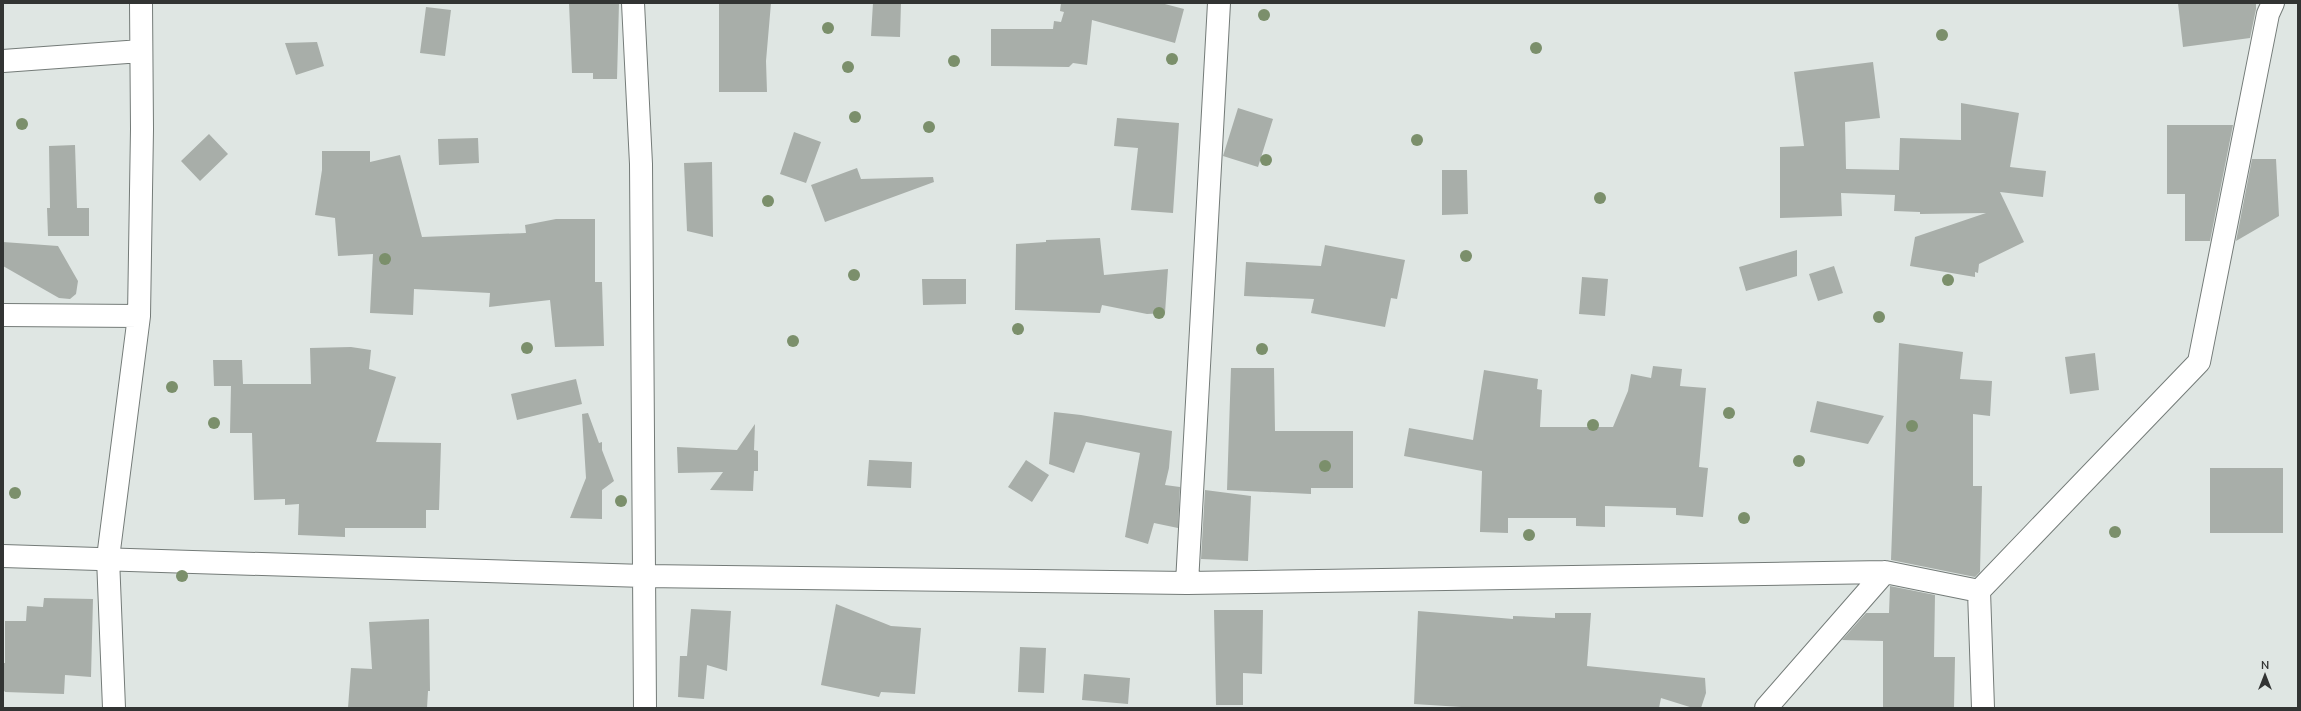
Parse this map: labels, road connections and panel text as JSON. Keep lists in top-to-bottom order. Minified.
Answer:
{"north":"top"}
